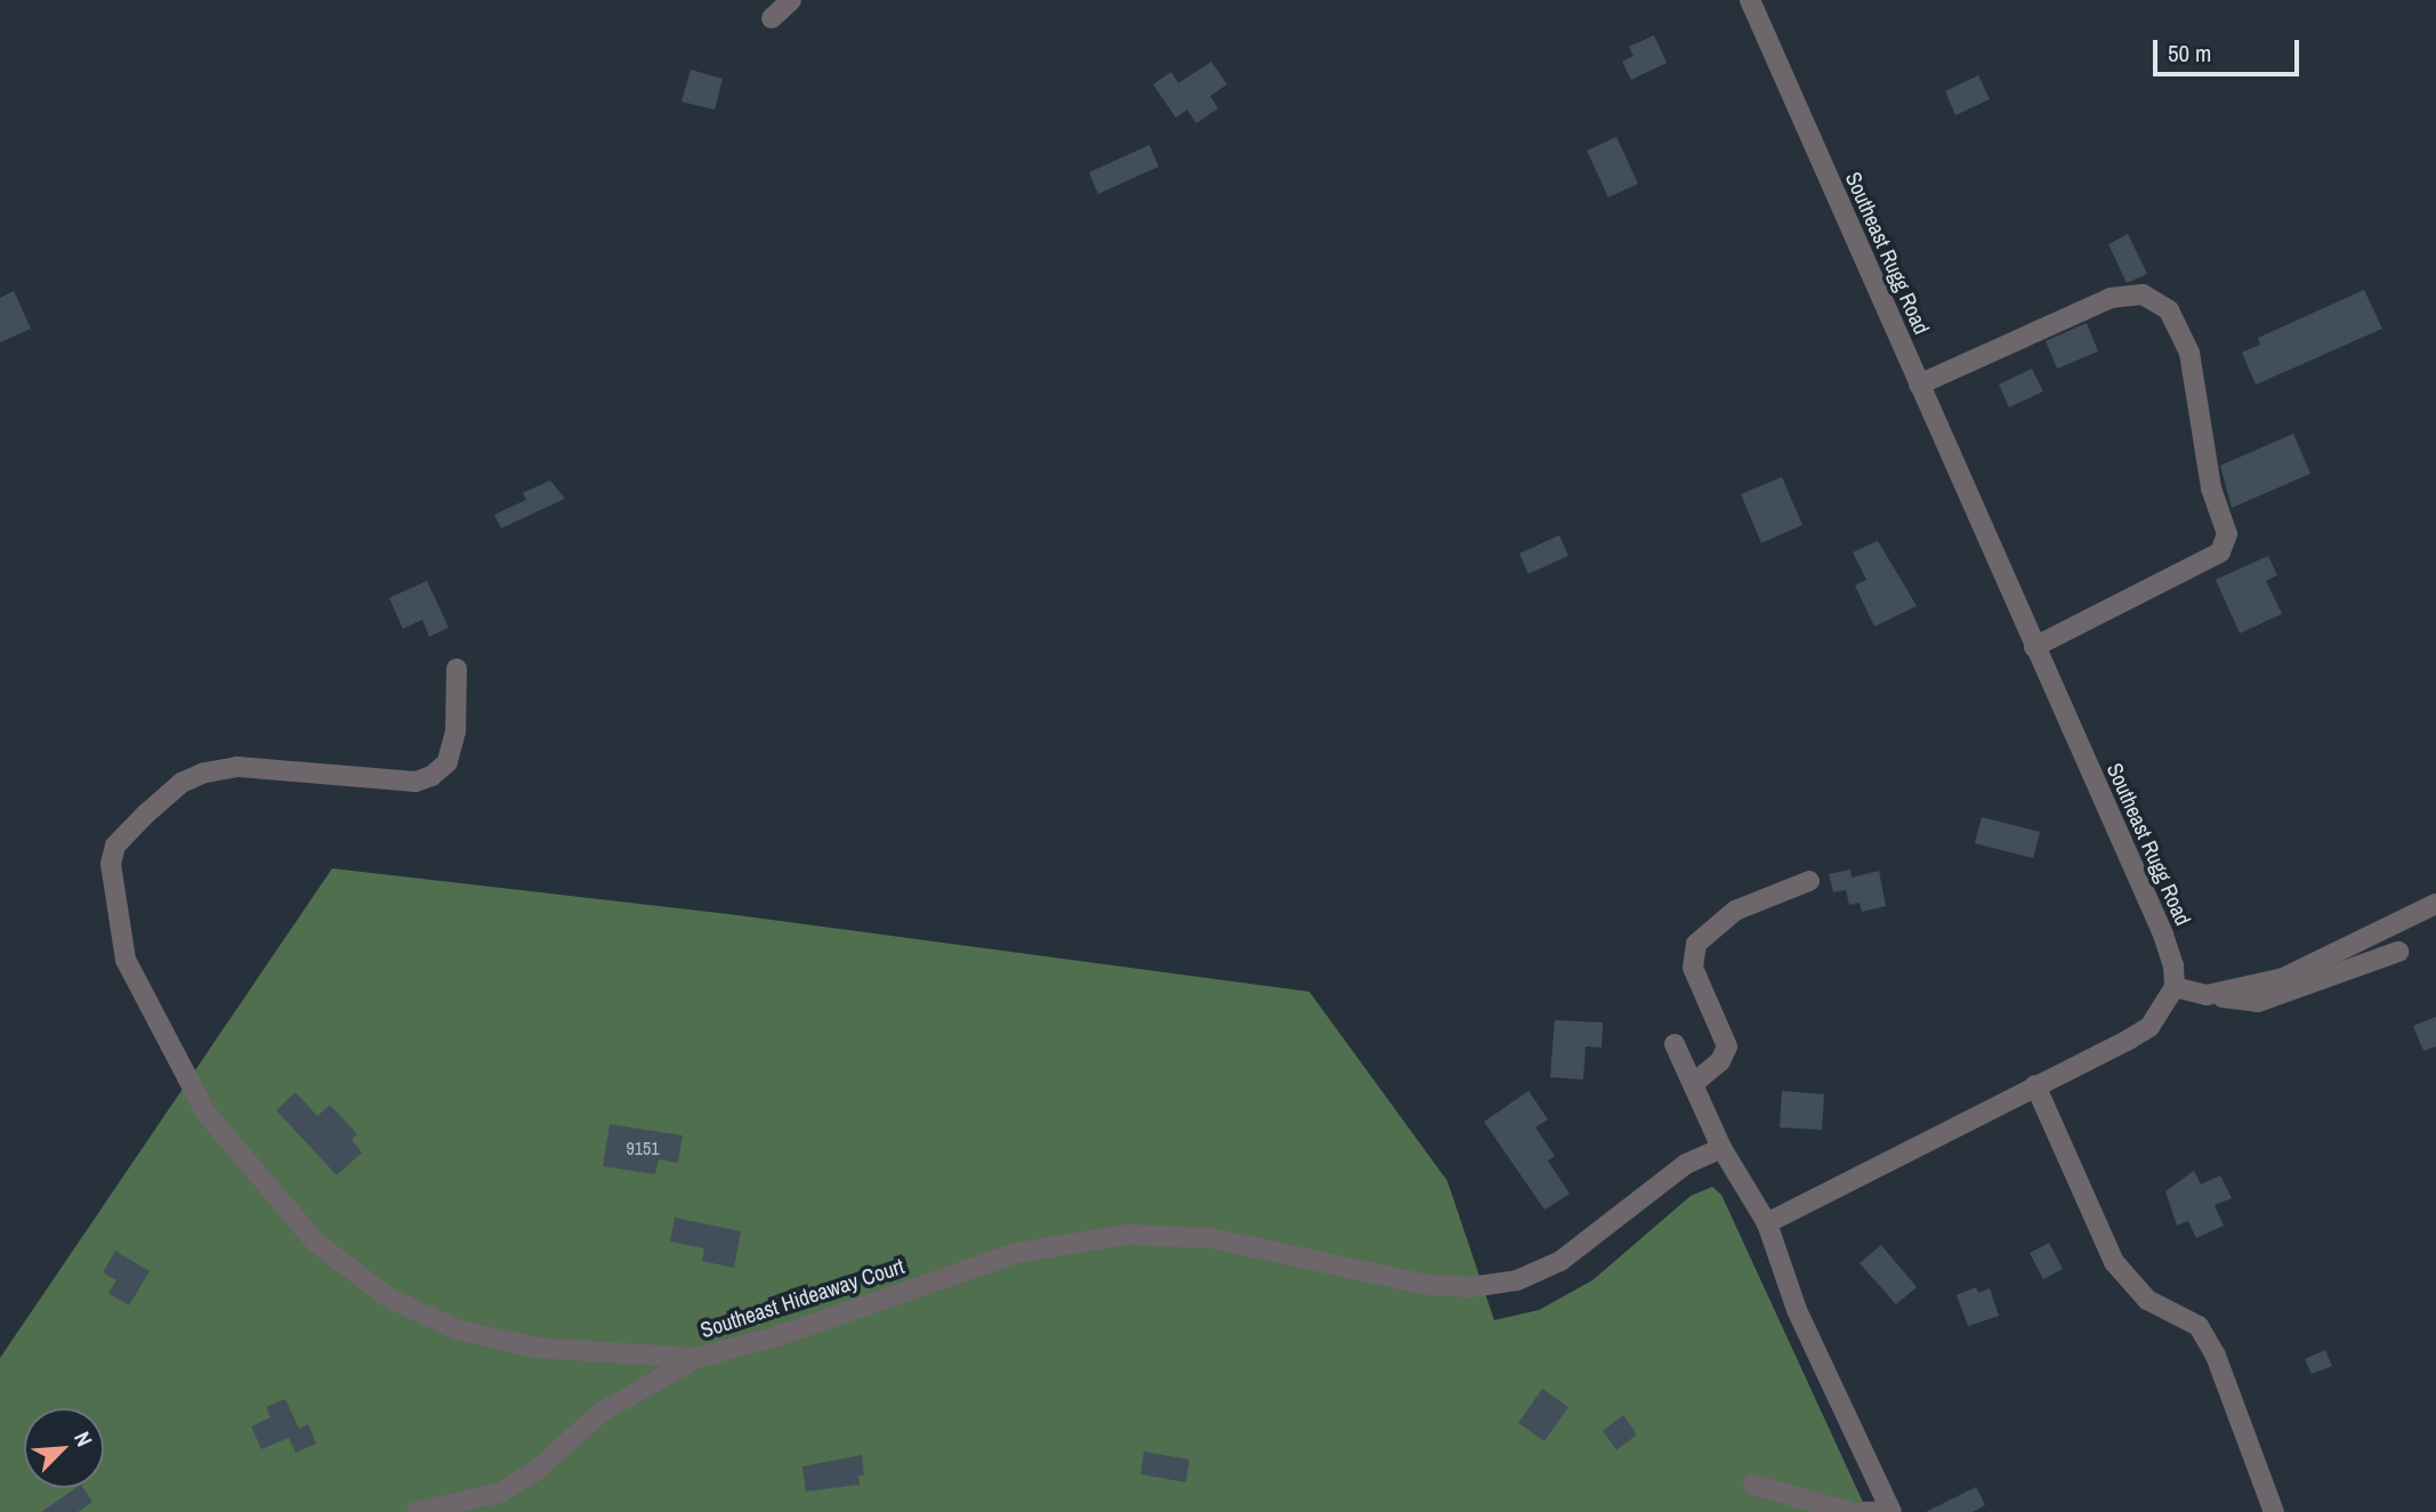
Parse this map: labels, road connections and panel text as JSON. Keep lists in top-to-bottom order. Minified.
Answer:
{"streets":{"street":["Southeast Rugg Road","Southeast Hideaway Court"]},"house_numbers":["9151"],"scale_bar":"50 m","north":"top right"}
